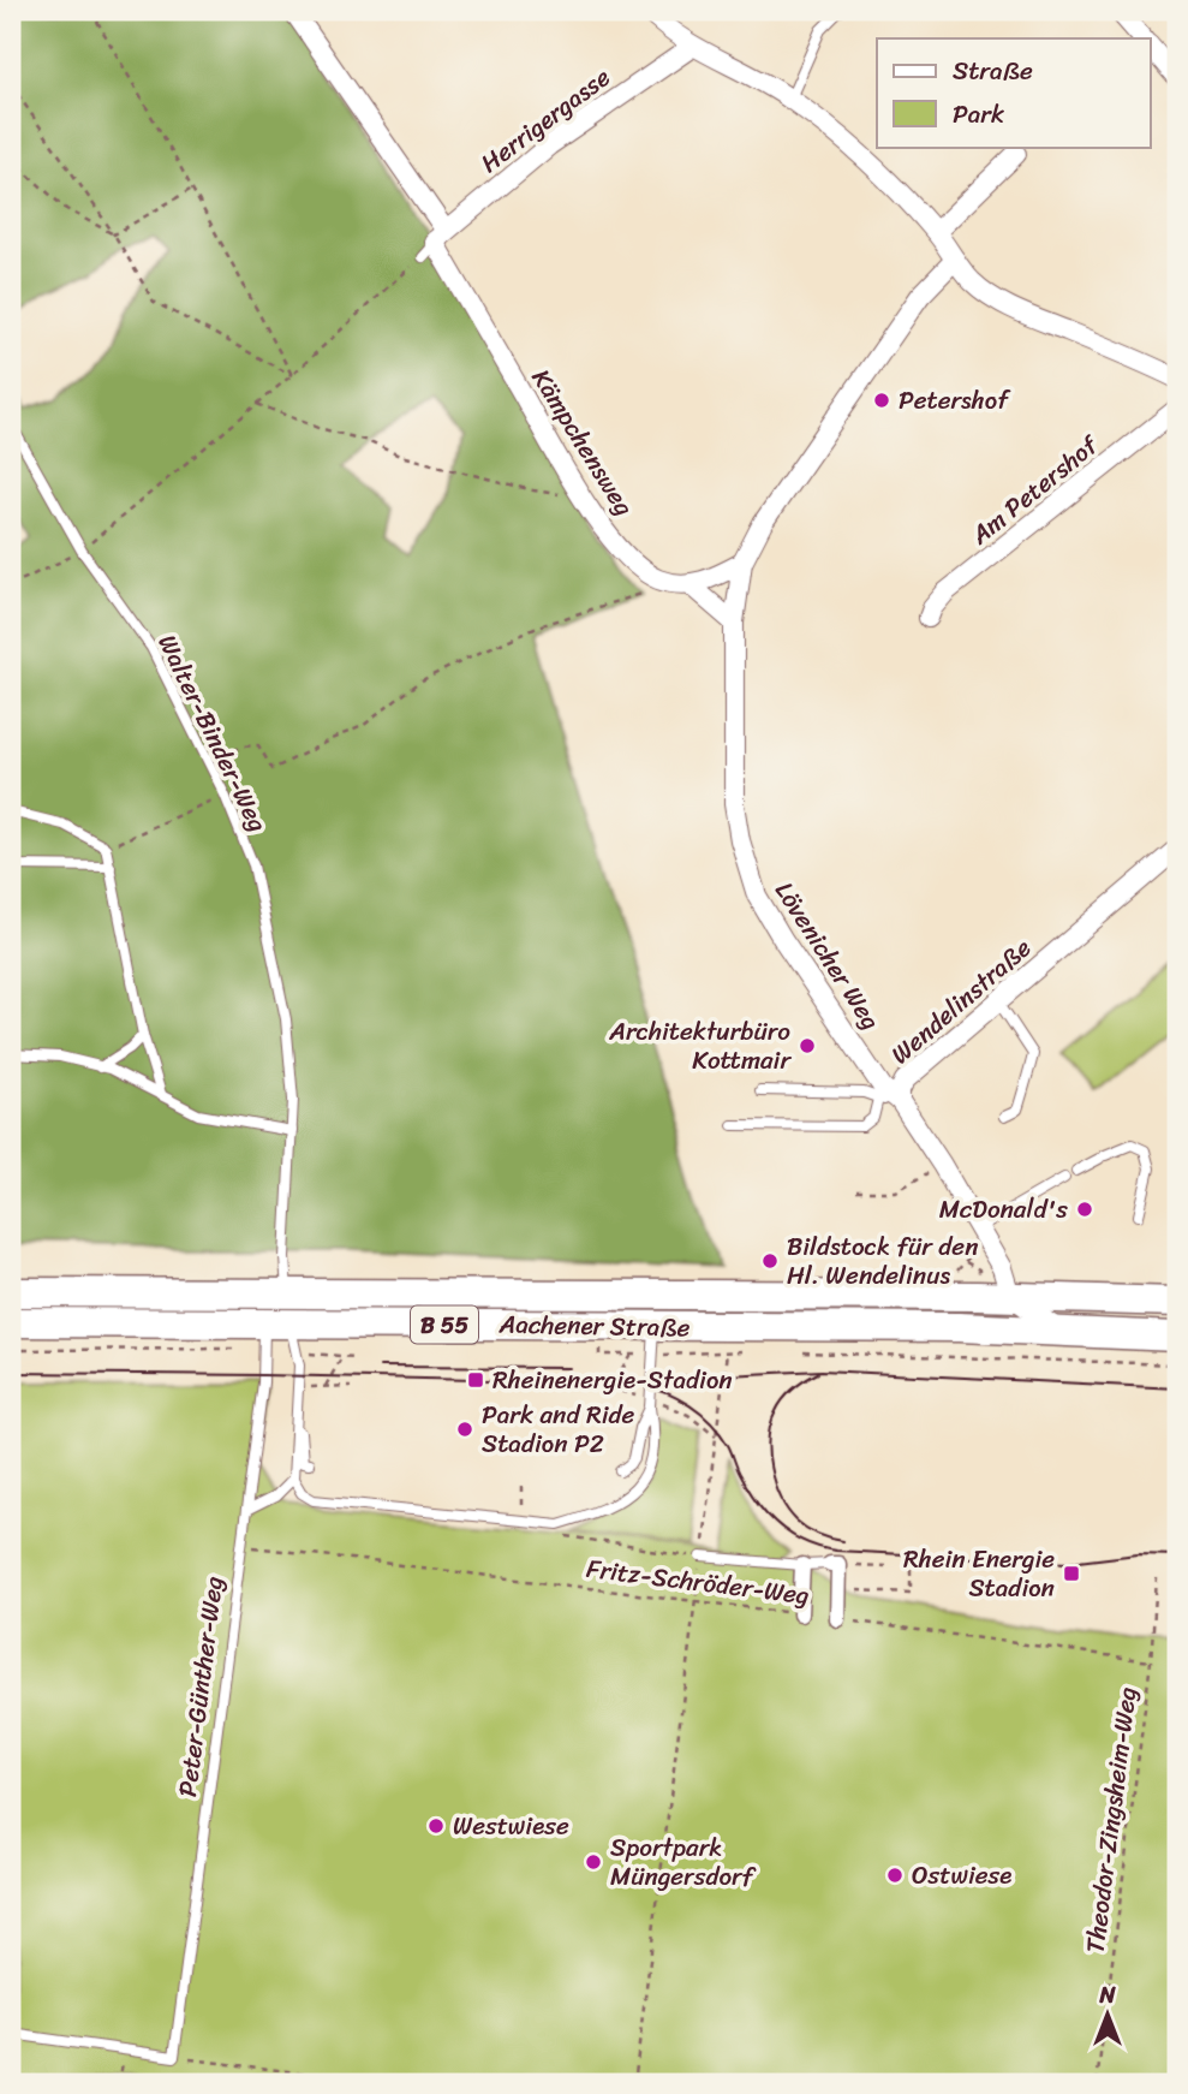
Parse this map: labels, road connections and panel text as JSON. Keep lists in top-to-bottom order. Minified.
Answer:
{"streets":{"main road":["B 55","Aachener Straße"],"street":["Herrigergasse","Kämpchensweg","Am Petershof","Lövenicher Weg","Wendelinstraße"],"lane":["Walter-Binder-Weg","Peter-Günther-Weg"],"path":["Fritz-Schröder-Weg","Theodor-Zingsheim-Weg"]},"crossings":[["Herrigergasse","Kämpchensweg"],["Walter-Binder-Weg","Aachener Straße"],["Walter-Binder-Weg","Peter-Günther-Weg"],["Lövenicher Weg","Wendelinstraße"],["Wendelinstraße","Aachener Straße"],["Aachener Straße","Peter-Günther-Weg"],["Fritz-Schröder-Weg","Peter-Günther-Weg"],["Fritz-Schröder-Weg","Theodor-Zingsheim-Weg"]],"places":{"other":["Petershof","Architekturbüro Kottmair","McDonald's","Bildstock für den Hl. Wendelinus","Park and Ride Stadion P2","Westwiese","Sportpark Müngersdorf","Ostwiese"],"transit":["Rheinenergie-Stadion","Rhein Energie Stadion"]},"legend":["Straße","Park"],"north":"top"}
